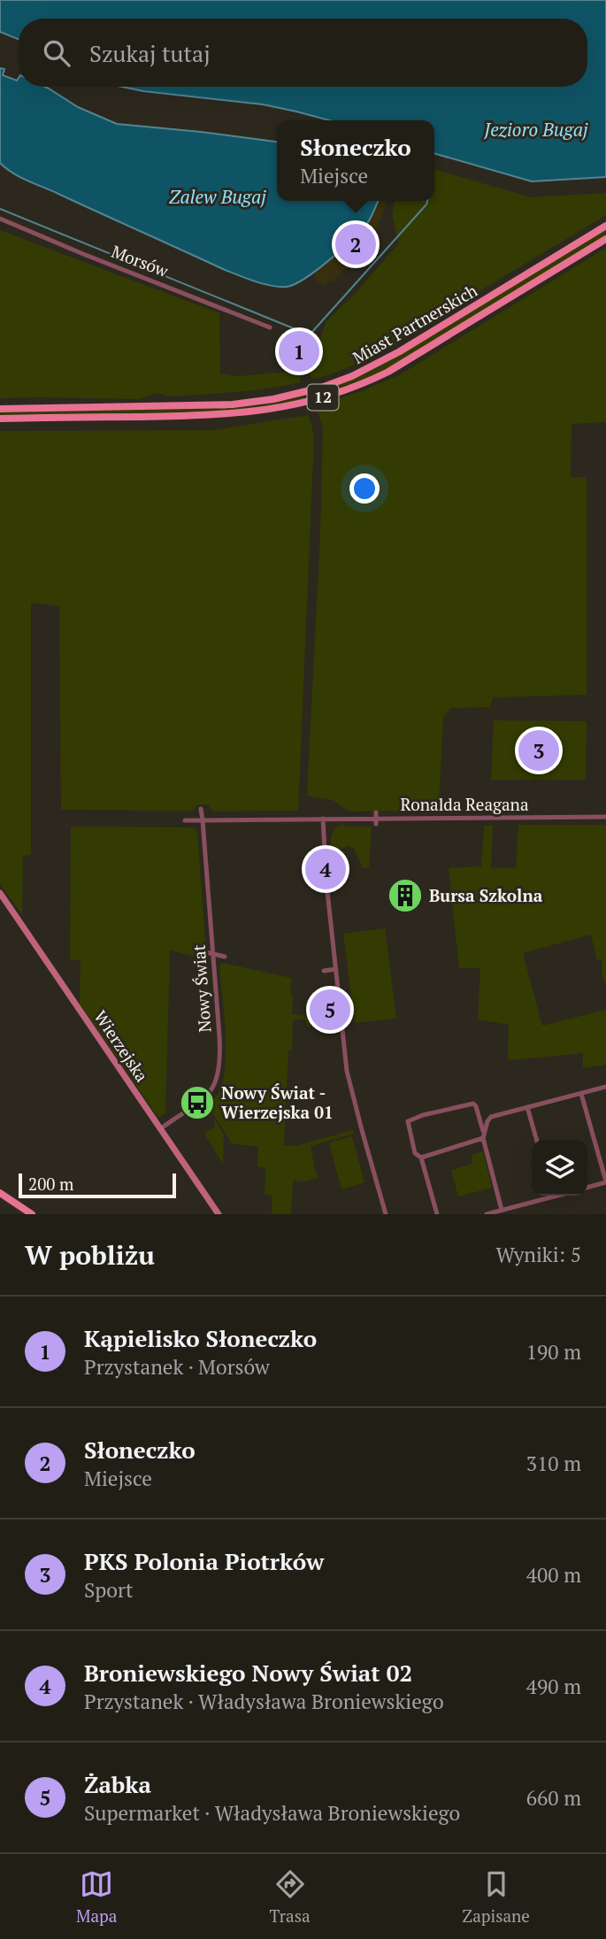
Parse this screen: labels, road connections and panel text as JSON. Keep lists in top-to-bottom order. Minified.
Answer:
{"streets":{"main road":["Miast Partnerskich","12"],"street":["Morsów","Ronalda Reagana","Nowy Świat","Wierzejska"]},"crossings":[["Nowy Świat","Wierzejska"]],"water":["Jezioro Bugaj","Zalew Bugaj"],"places":{"building":["Bursa Szkolna"],"bus stop":["Nowy Świat - Wierzejska 01"]},"scale_bar":"200 m","page":{"search":"Szukaj tutaj","popup":["Słoneczko","Miejsce"],"pins":["2","1","3","4","5"],"scale":"200 m","heading":["W pobliżu","Wyniki: 5"],"list":[{"mark":"1","name":"Kąpielisko Słoneczko","note":"Przystanek · Morsów","value":"190 m"},{"mark":"2","name":"Słoneczko","note":"Miejsce","value":"310 m"},{"mark":"3","name":"PKS Polonia Piotrków","note":"Sport","value":"400 m"},{"mark":"4","name":"Broniewskiego Nowy Świat 02","note":"Przystanek · Władysława Broniewskiego","value":"490 m"},{"mark":"5","name":"Żabka","note":"Supermarket · Władysława Broniewskiego","value":"660 m"}],"nav":["Mapa","Trasa","Zapisane"]}}
